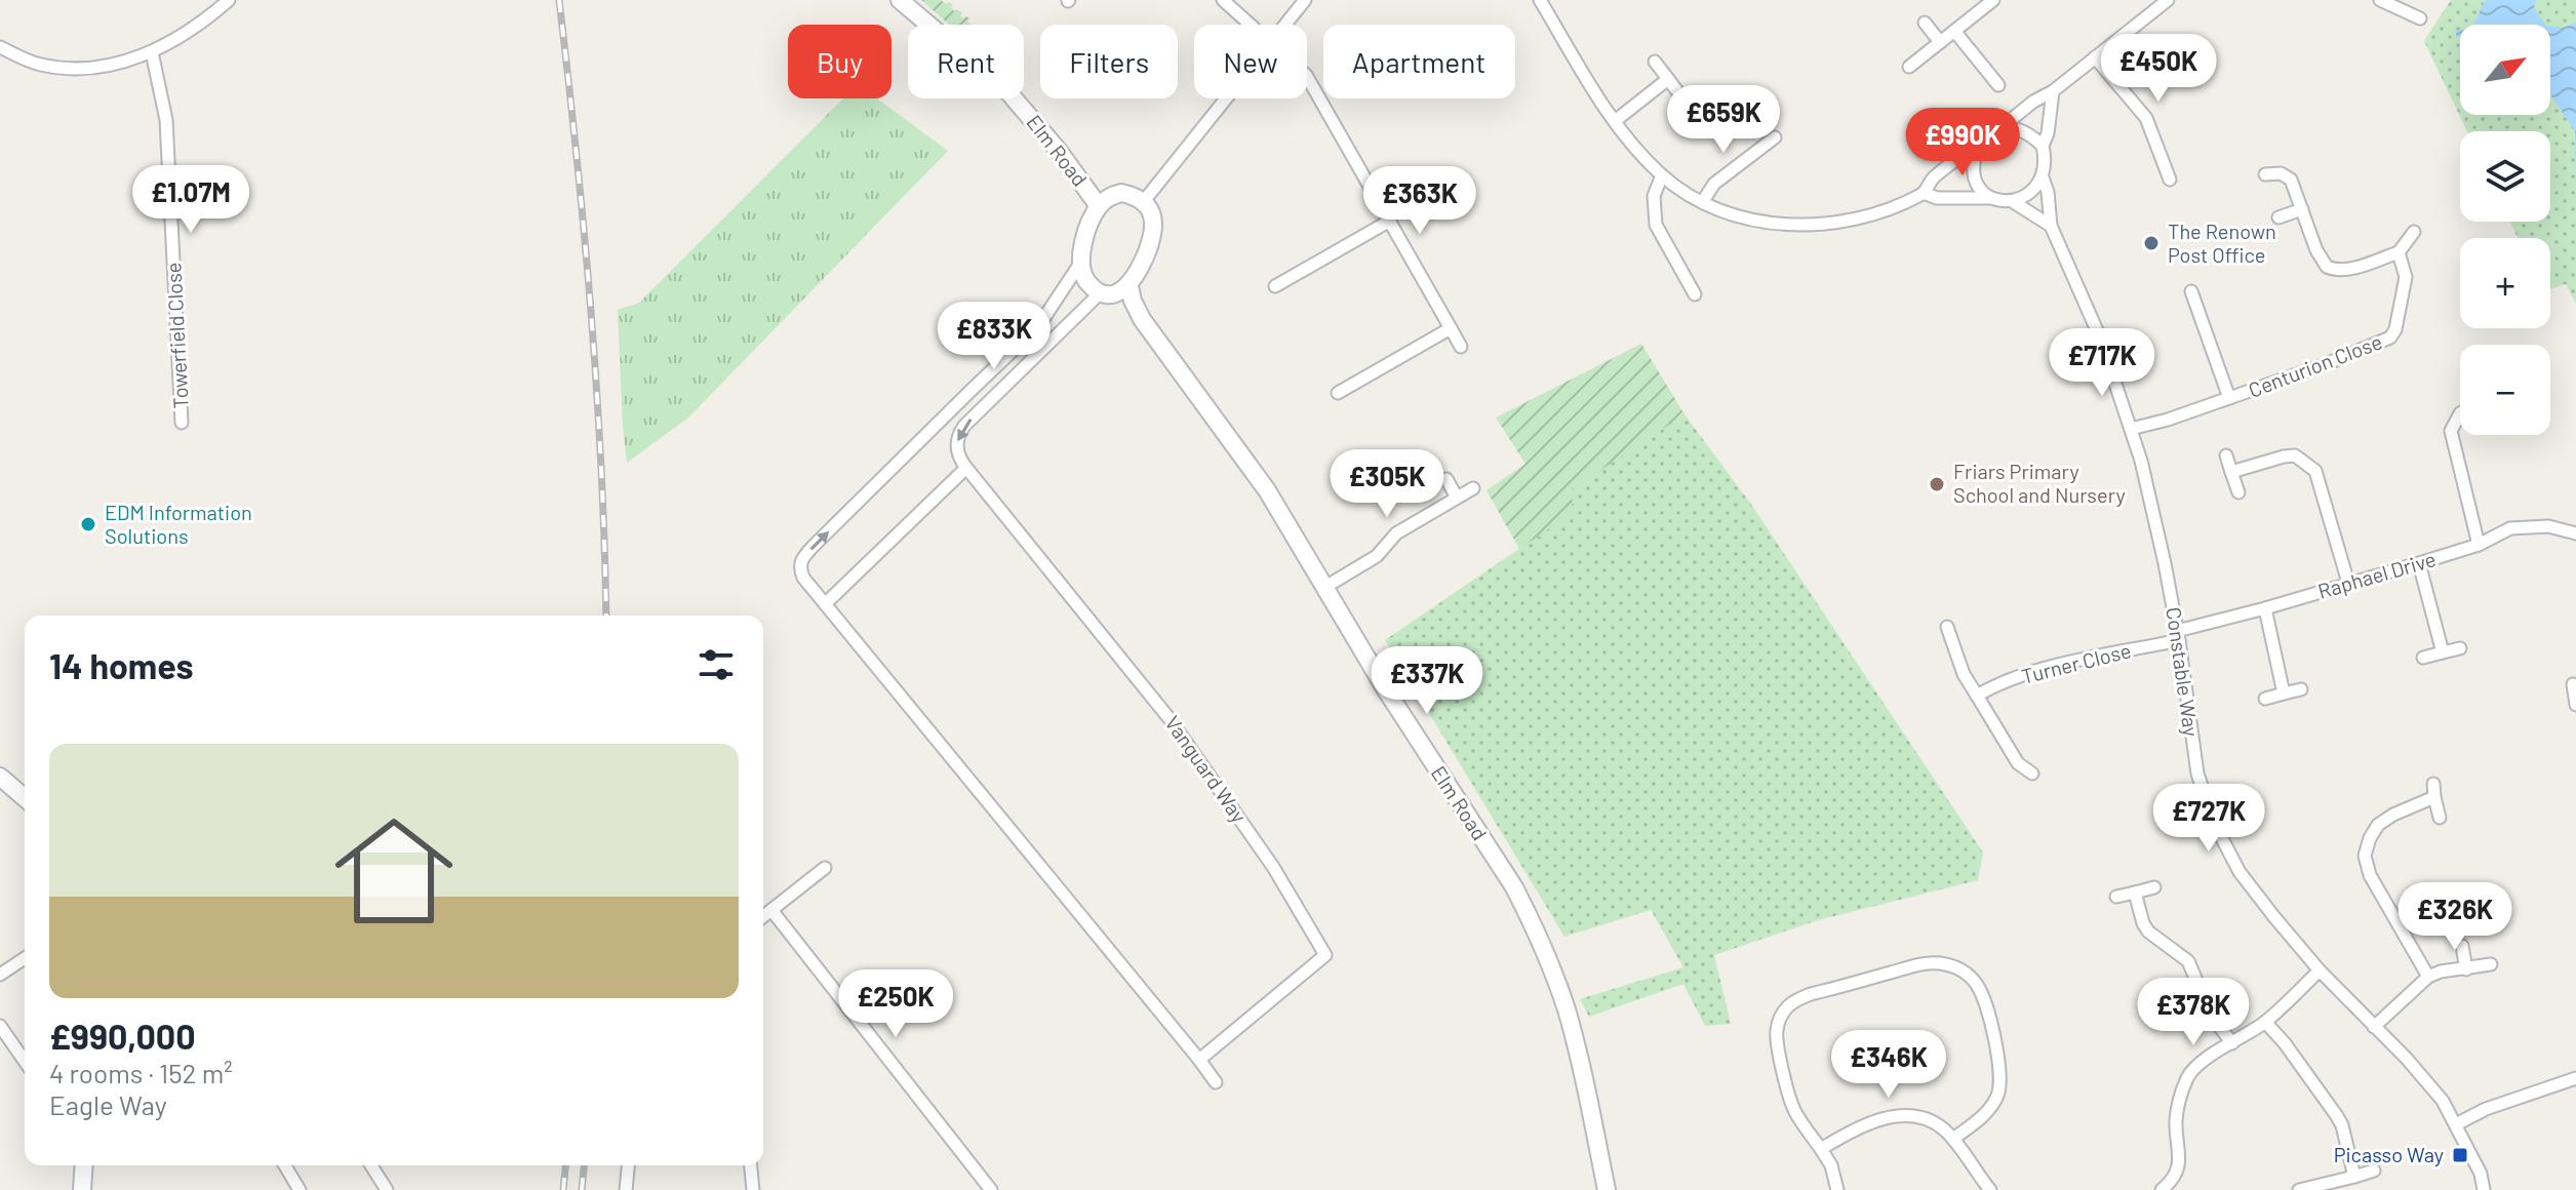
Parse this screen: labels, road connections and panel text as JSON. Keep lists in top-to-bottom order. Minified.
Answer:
{"streets":{"street":["Elm Road","Towerfield Close","Centurion Close","Raphael Drive","Turner Close","Constable Way","Vanguard Way"]},"crossings":[["Centurion Close","Constable Way"],["Raphael Drive","Turner Close"],["Raphael Drive","Constable Way"],["Turner Close","Constable Way"]],"places":{"other":["The Renown Post Office","Friars Primary School and Nursery","EDM Information Solutions"],"transit":["Picasso Way"]},"north":"top right","page":{"map_buttons":["+","−"],"chip":["Buy","Rent","Filters","New","Apartment"],"price":["£450K","£659K","£990K","£1.07M","£363K","£833K","£717K","£305K","£337K","£727K","£326K","£250K","£378K","£346K"],"heading":"14 homes","list":[{"name":"£990,000","note":"4 rooms · 152 m² · Eagle Way"}]}}
